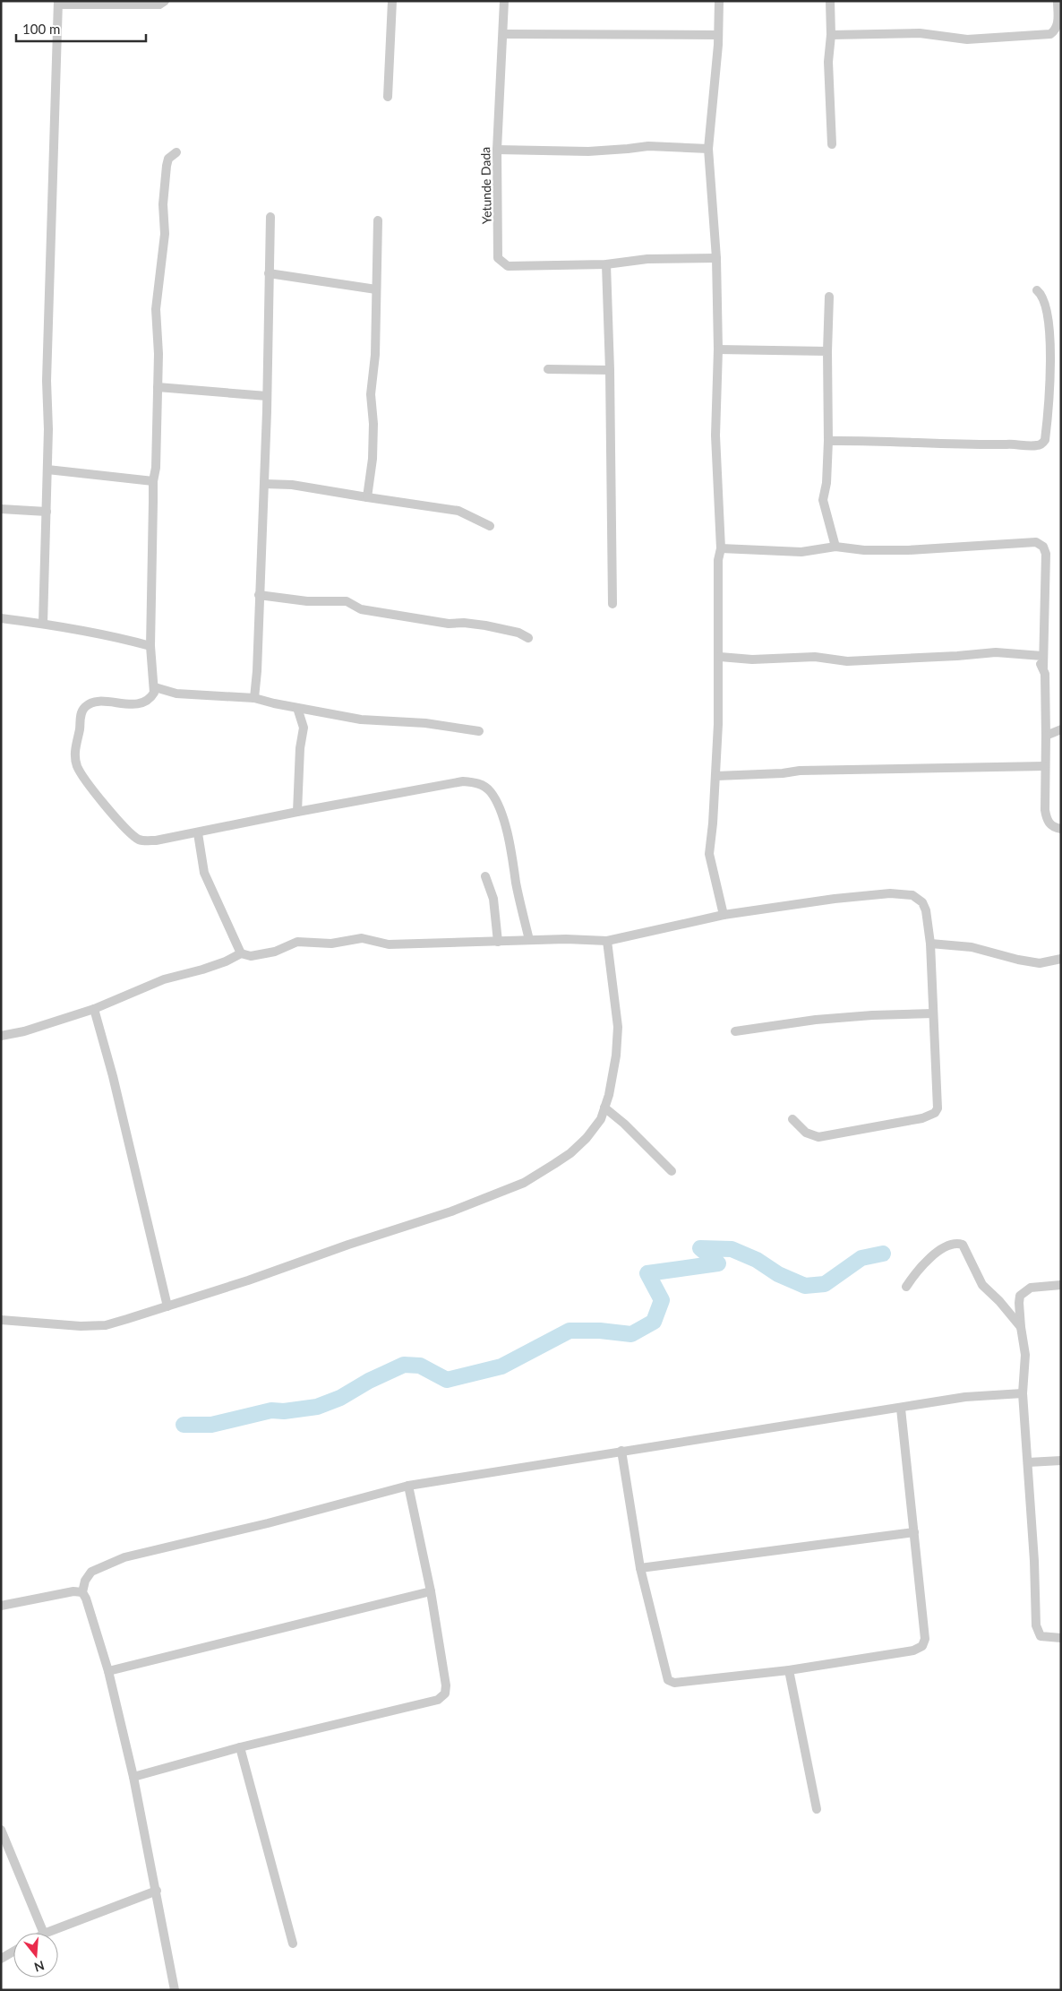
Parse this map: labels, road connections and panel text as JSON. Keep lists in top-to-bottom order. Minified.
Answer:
{"streets":{"street":["Yetunde Dada"]},"scale_bar":"100 m","north":"bottom"}
